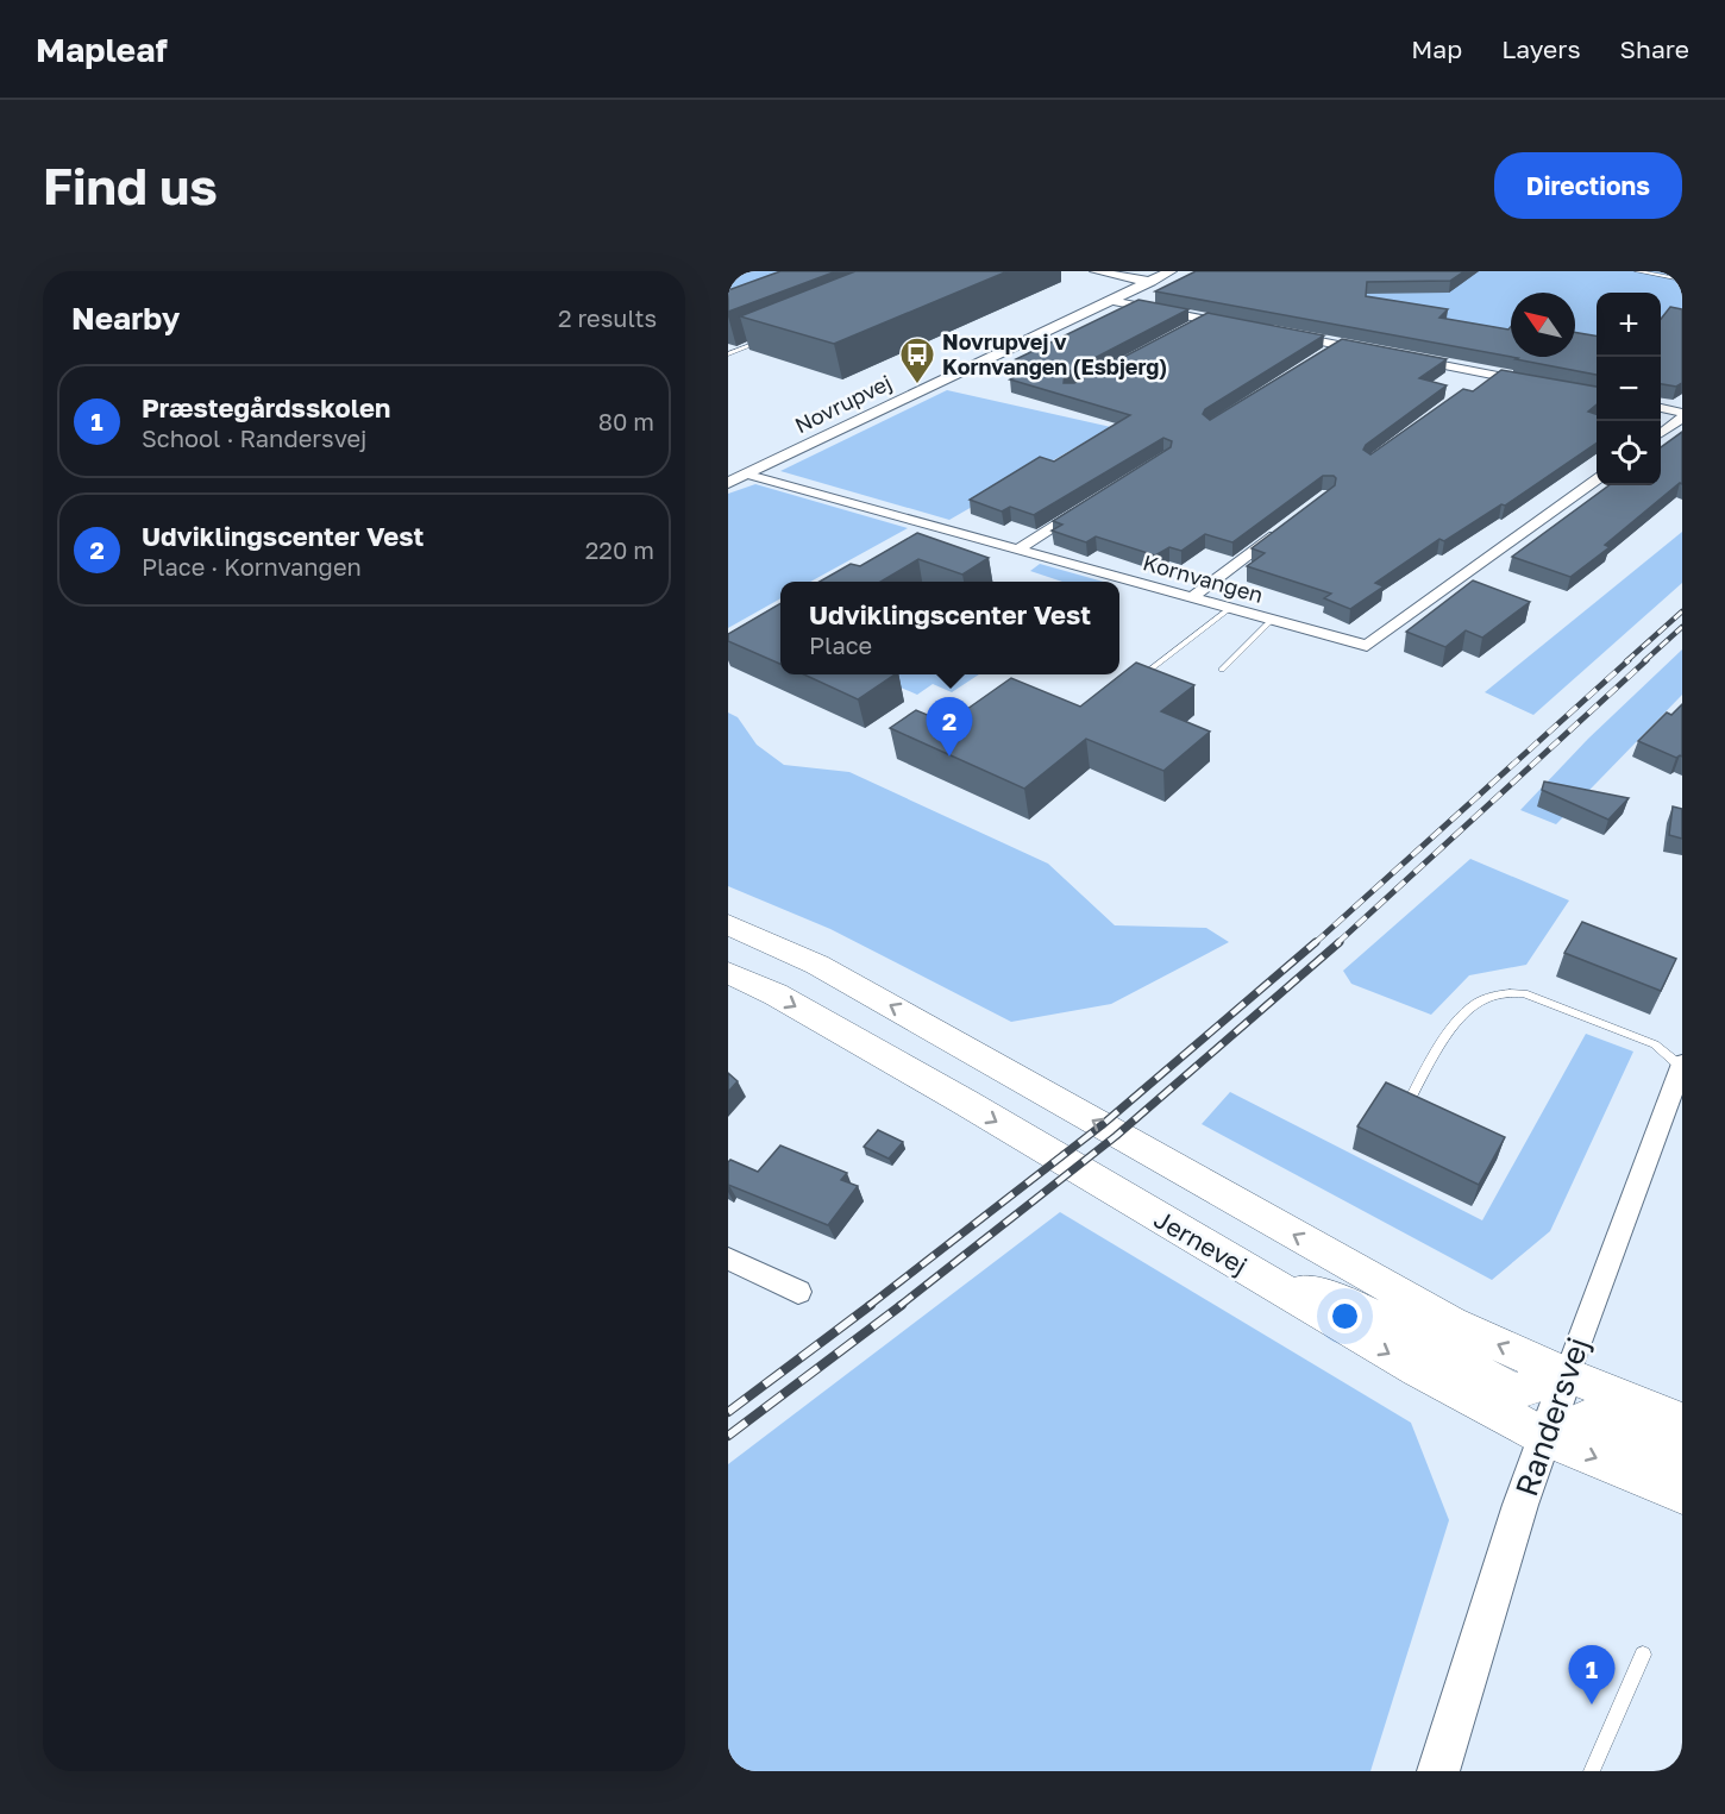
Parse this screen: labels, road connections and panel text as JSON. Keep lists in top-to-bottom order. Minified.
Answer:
{"streets":{"main road":["Jernevej"],"street":["Novrupvej","Kornvangen","Randersvej"]},"crossings":[["Novrupvej","Kornvangen"],["Jernevej","Randersvej"]],"places":{"bus stop":["Novrupvej v Kornvangen (Esbjerg)"]},"north":"top left","page":{"header":"Mapleaf","nav":["Map","Layers","Share"],"buttons":"Directions","title":"Find us","heading":["Nearby","2 results"],"map_buttons":["+","−"],"list":[{"mark":"1","name":"Præstegårdsskolen","note":"School · Randersvej","value":"80 m"},{"mark":"2","name":"Udviklingscenter Vest","note":"Place · Kornvangen","value":"220 m"}],"popup":["Udviklingscenter Vest","Place"],"pins":["2","1"]}}
